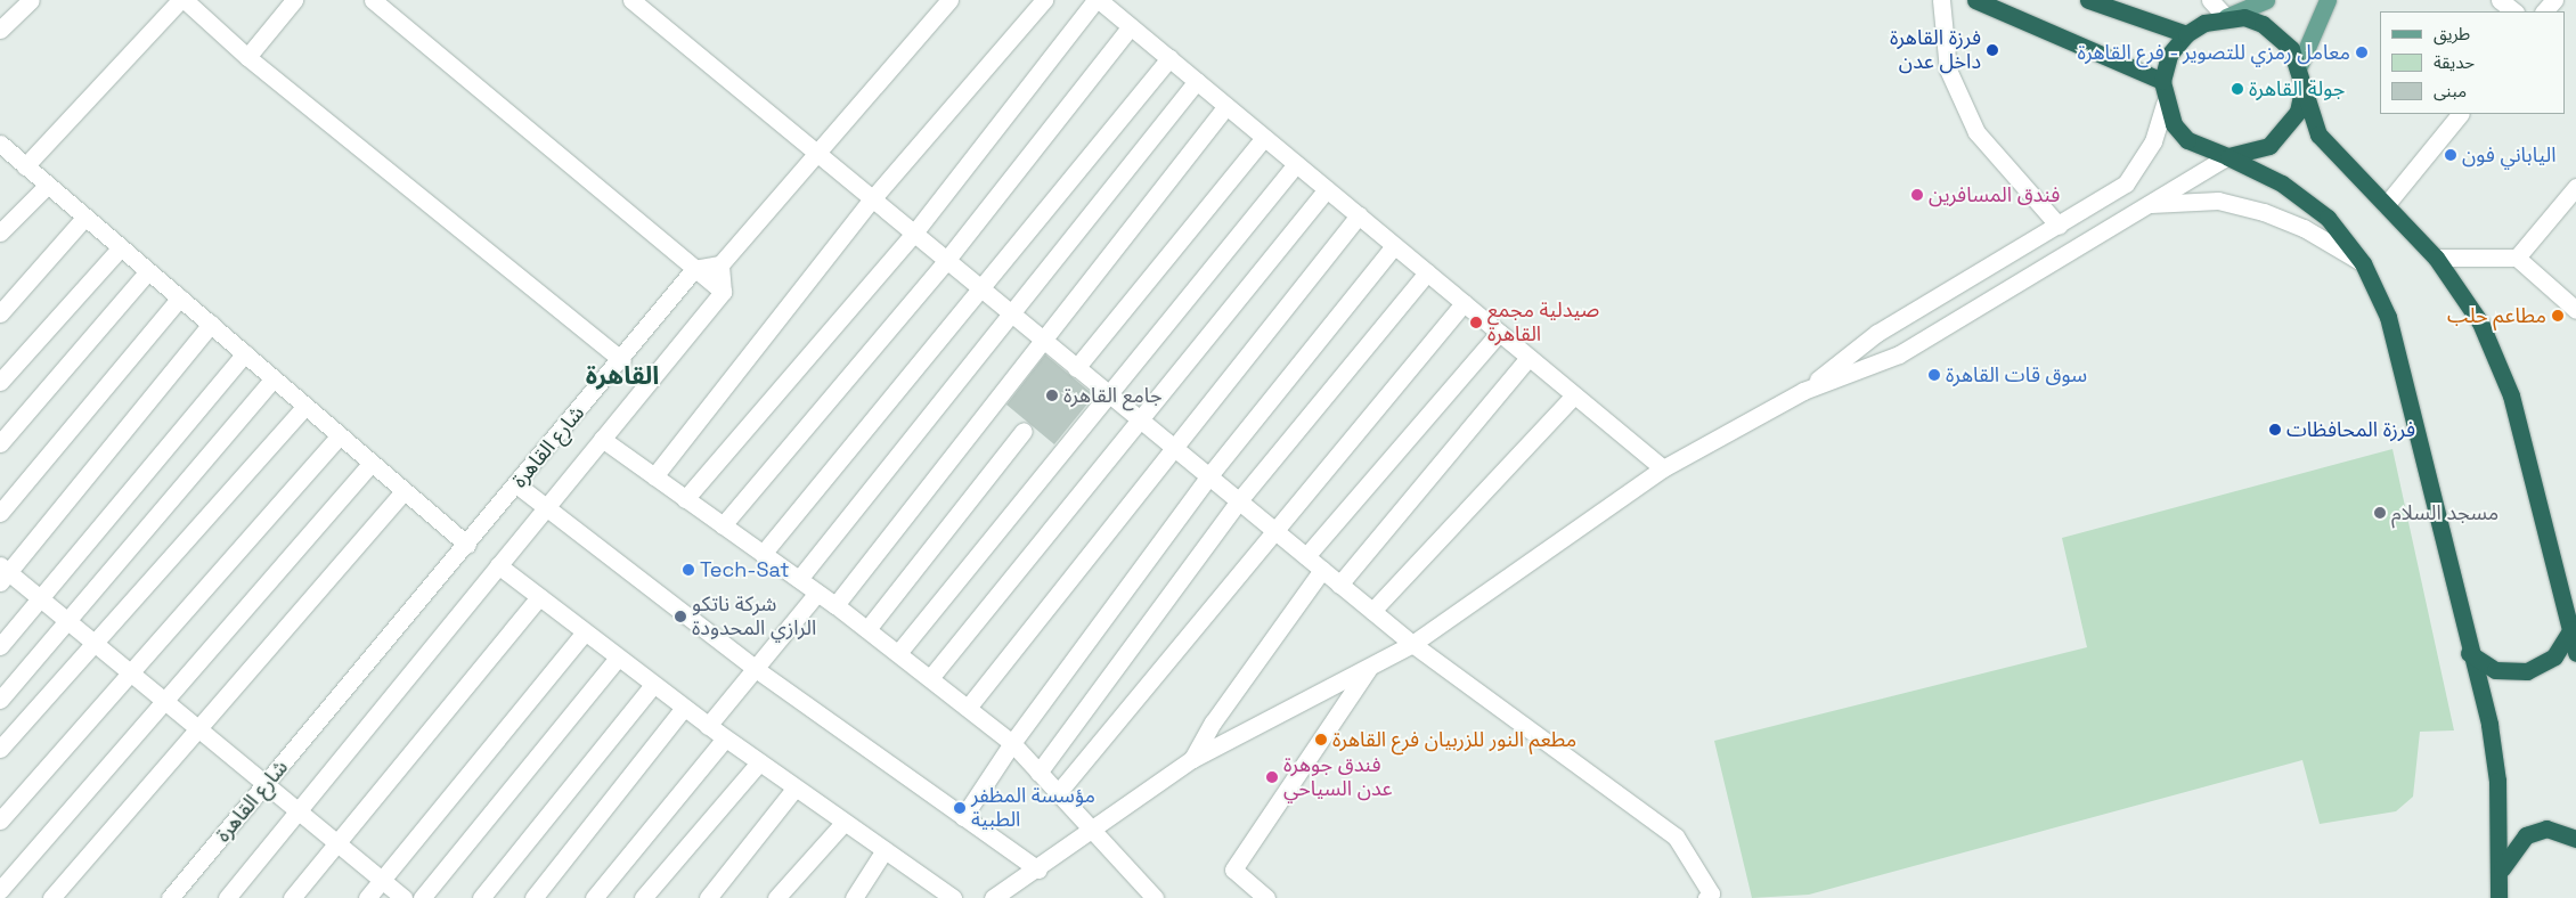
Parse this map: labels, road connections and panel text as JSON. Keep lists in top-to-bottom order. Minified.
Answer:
{"streets":{"street":["شارع القاهرة"]},"districts":["القاهرة"],"places":["فرزة القاهرة داخل عدن","معامل رمزي للتصوير - فرع القاهرة","جولة القاهرة","الياباني فون","فندق المسافرين","مطاعم حلب","صيدلية مجمع القاهرة","سوق قات القاهرة","جامع القاهرة","فرزة المحافظات","مسجد السلام","Tech-Sat","شركة ناتكو الرازي المحدودة","مطعم النور للزربيان فرع القاهرة","فندق جوهرة عدن السياحي","مؤسسة المظفر الطبية"],"legend":["طريق","حديقة","مبنى"]}
